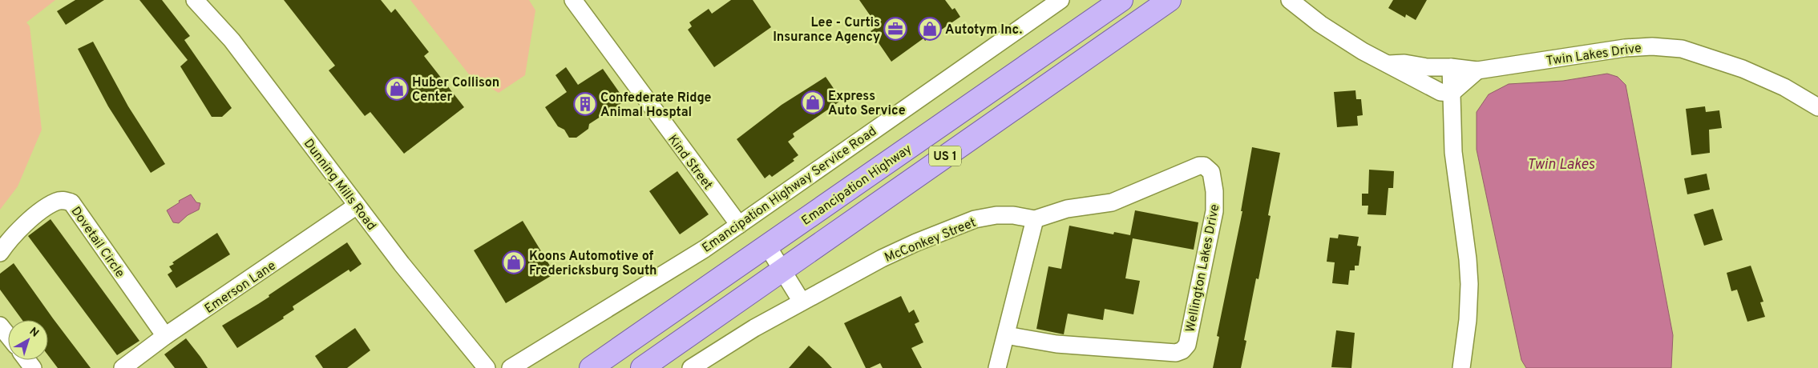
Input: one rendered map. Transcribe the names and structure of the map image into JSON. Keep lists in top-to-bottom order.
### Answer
{
  "streets": {
    "main road": ["US 1", "Emancipation Highway"],
    "street": [
      "Twin Lakes Drive",
      "Kind Street",
      "Dunning Mills Road",
      "Emancipation Highway Service Road",
      "McConkey Street",
      "Dovetail Circle",
      "Wellington Lakes Drive",
      "Emerson Lane"
    ]
  },
  "crossings": [
    ["Kind Street", "Emancipation Highway Service Road"],
    ["Dunning Mills Road", "Emerson Lane"],
    ["McConkey Street", "Wellington Lakes Drive"],
    ["Dovetail Circle", "Emerson Lane"]
  ],
  "water": ["Twin Lakes"],
  "places": {
    "office": ["Lee - Curtis Insurance Agency"],
    "shop": [
      "Autotym Inc.",
      "Huber Collison Center",
      "Express Auto Service",
      "Koons Automotive of Fredericksburg South"
    ],
    "building": ["Confederate Ridge Animal Hosptal"]
  },
  "north": "top right"
}
